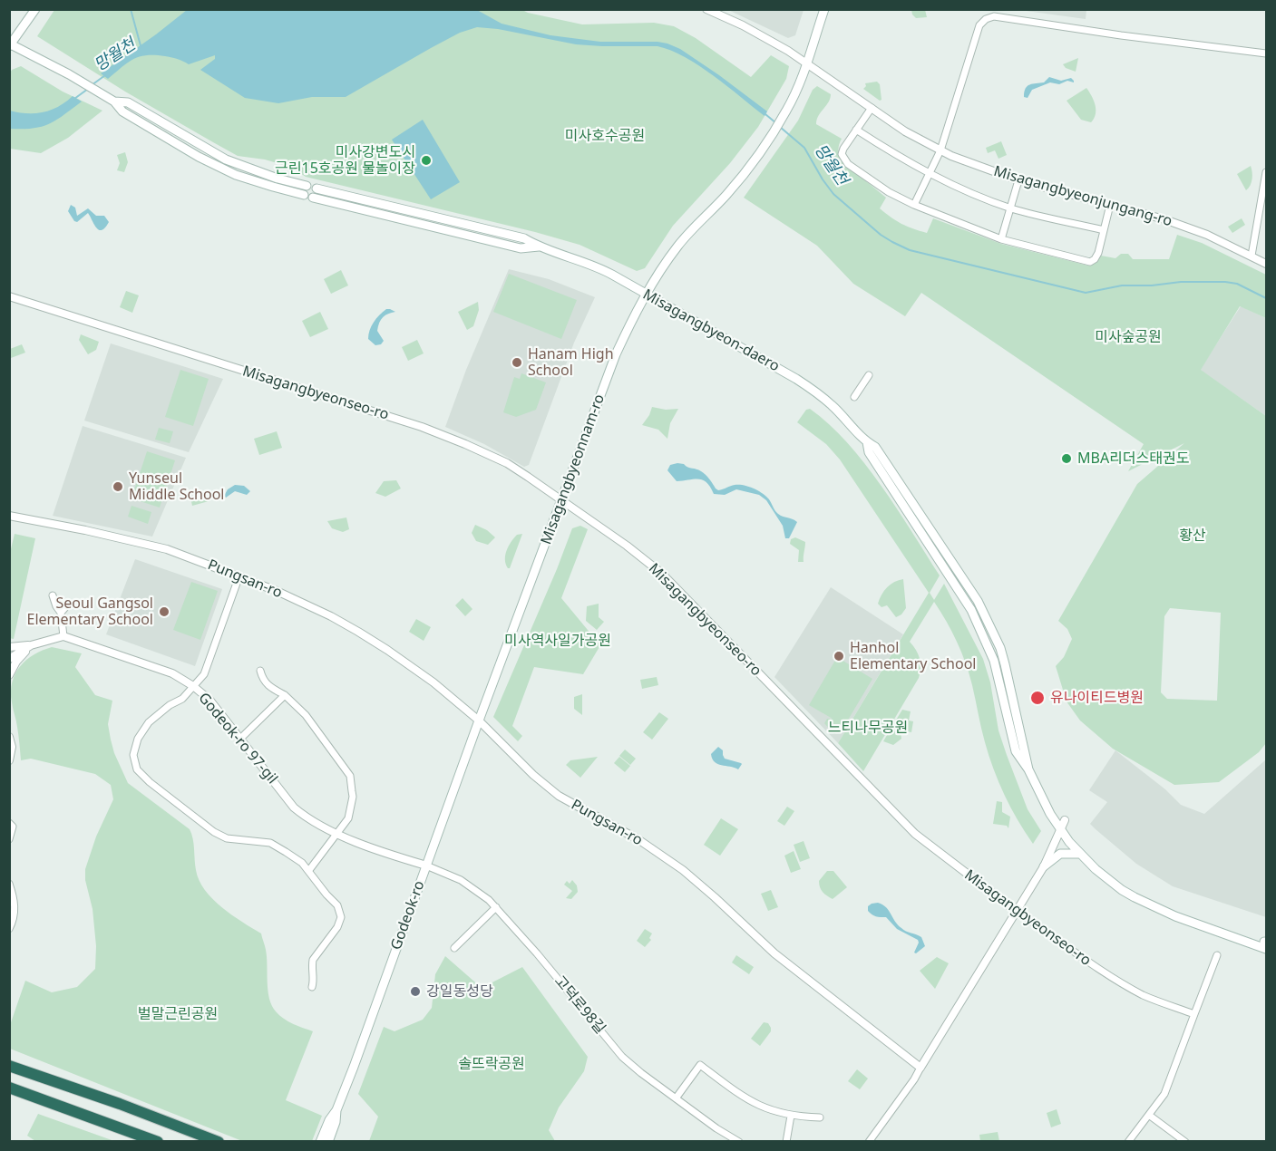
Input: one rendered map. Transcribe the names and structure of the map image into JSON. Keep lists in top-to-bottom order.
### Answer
{
  "streets": {
    "main road": ["Misagangbyeon-daero", "Misagangbyeonnam-ro", "Godeok-ro"],
    "street": [
      "Misagangbyeonjungang-ro",
      "Misagangbyeonseo-ro",
      "Pungsan-ro",
      "Godeok-ro 97-gil",
      "고덕로98길"
    ]
  },
  "crossings": [
    ["Misagangbyeonjungang-ro", "Misagangbyeonnam-ro"],
    ["Misagangbyeon-daero", "Misagangbyeonnam-ro"],
    ["Misagangbyeonseo-ro", "Misagangbyeonnam-ro"],
    ["Misagangbyeonnam-ro", "Pungsan-ro"],
    ["Misagangbyeonnam-ro", "Godeok-ro"],
    ["Pungsan-ro", "Godeok-ro"],
    ["Godeok-ro 97-gil", "Godeok-ro"],
    ["Godeok-ro 97-gil", "고덕로98길"],
    ["Godeok-ro", "고덕로98길"]
  ],
  "water": ["망월천"],
  "parks": [
    "미사호수공원",
    "미사숲공원",
    "황산",
    "미사역사일가공원",
    "느티나무공원",
    "벌말근린공원",
    "솔뜨락공원"
  ],
  "places": [
    "미사강변도시 근린15호공원 물놀이장",
    "Hanam High School",
    "MBA리더스태권도",
    "Yunseul Middle School",
    "Seoul Gangsol Elementary School",
    "Hanhol Elementary School",
    "유나이티드병원",
    "강일동성당"
  ]
}
